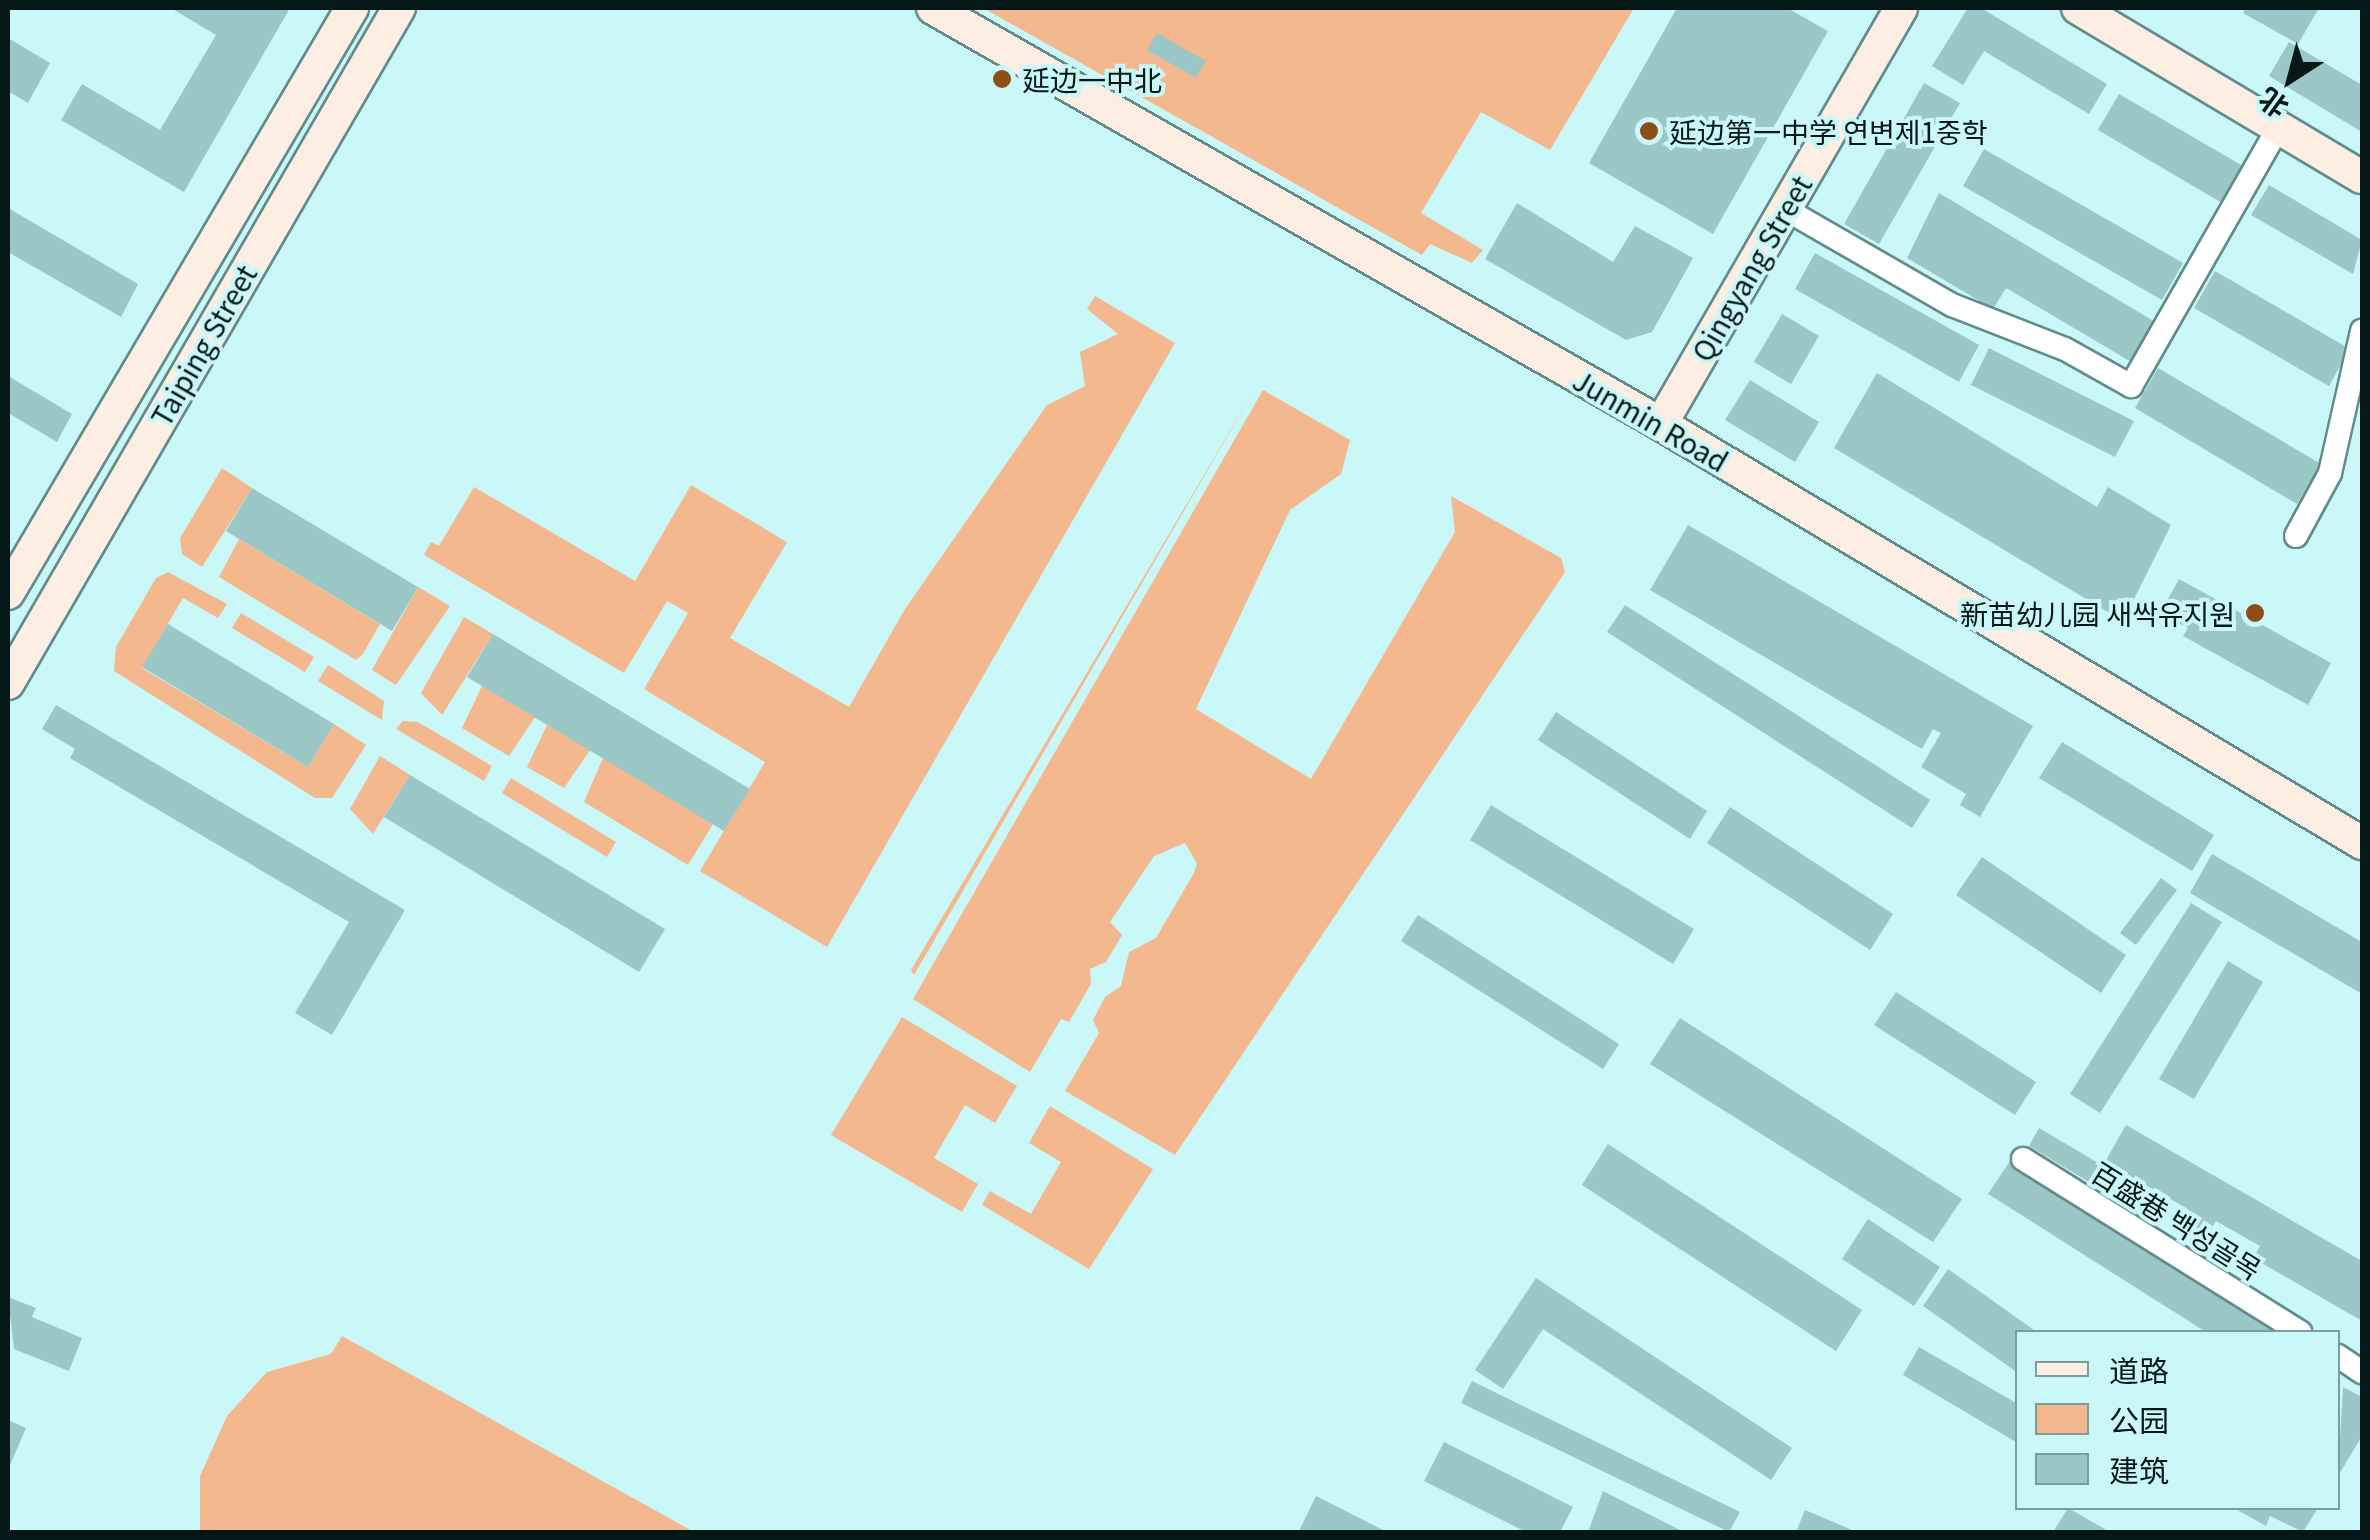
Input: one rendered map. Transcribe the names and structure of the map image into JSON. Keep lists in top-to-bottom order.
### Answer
{
  "streets": {
    "street": [
      "Qingyang Street",
      "Taiping Street",
      "Junmin Road",
      "百盛巷 백성골목"
    ]
  },
  "crossings": [
    ["Qingyang Street", "Junmin Road"]
  ],
  "places": ["延边一中北", "延边第一中学 연변제1중학", "新苗幼儿园 새싹유지원"],
  "legend": ["道路", "公园", "建筑"],
  "north": "bottom left"
}
